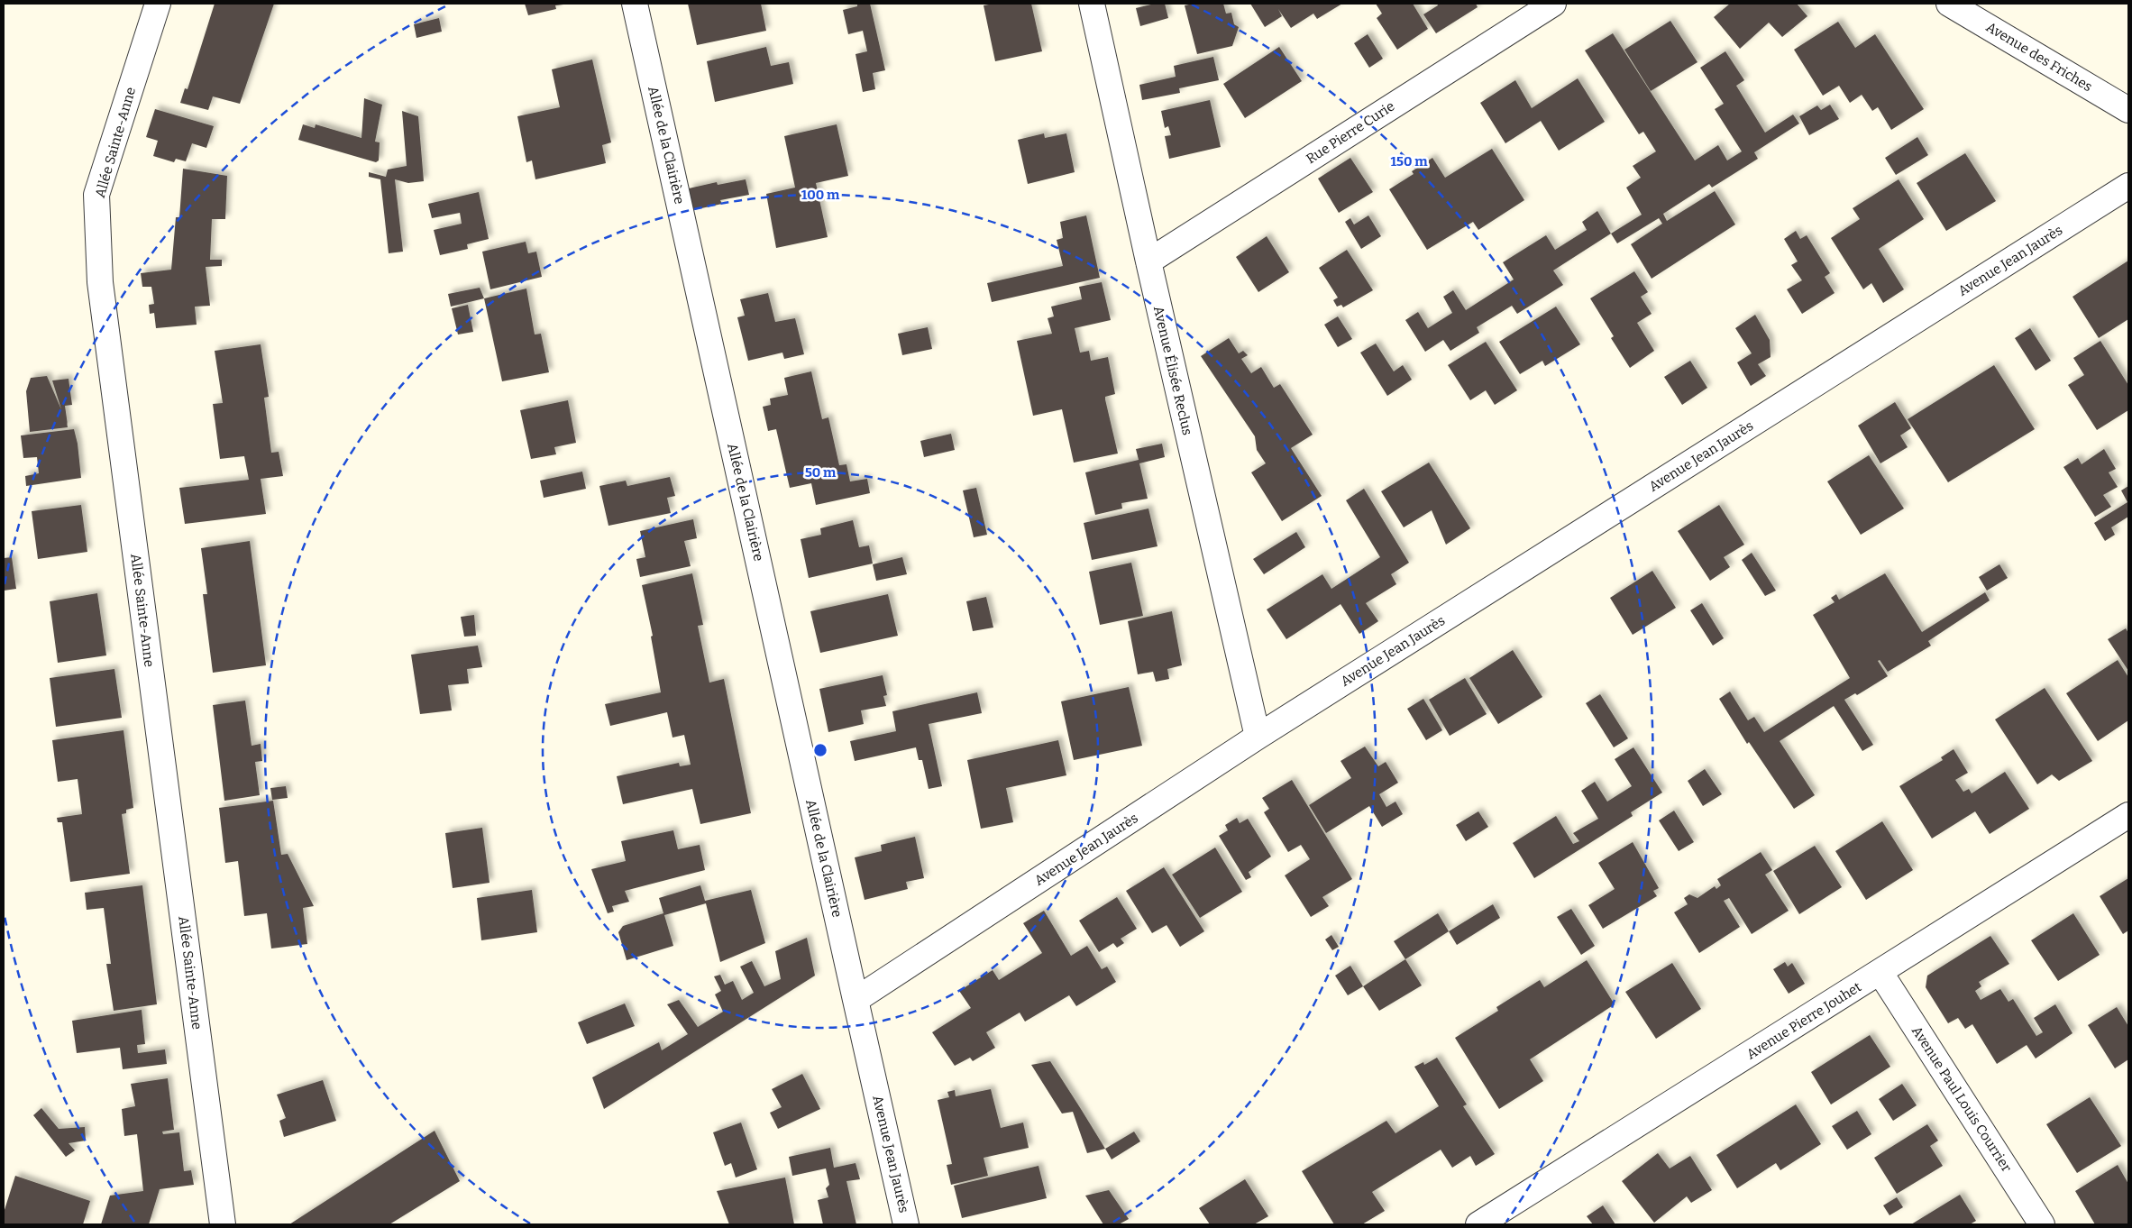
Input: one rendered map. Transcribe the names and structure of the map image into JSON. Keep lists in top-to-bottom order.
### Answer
{
  "streets": {
    "street": [
      "Avenue des Friches",
      "Rue Pierre Curie",
      "Allée Sainte-Anne",
      "Allée de la Clairière",
      "Avenue Jean Jaurès",
      "Avenue Élisée Reclus",
      "Avenue Pierre Jouhet",
      "Avenue Paul Louis Courrier"
    ]
  },
  "crossings": [
    ["Rue Pierre Curie", "Avenue Élisée Reclus"],
    ["Allée de la Clairière", "Avenue Jean Jaurès"],
    ["Avenue Jean Jaurès", "Avenue Élisée Reclus"],
    ["Avenue Pierre Jouhet", "Avenue Paul Louis Courrier"]
  ],
  "rings": ["150 m", "100 m", "50 m"]
}
